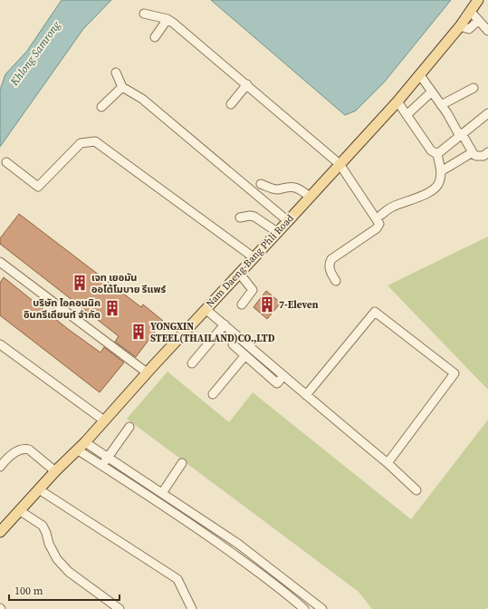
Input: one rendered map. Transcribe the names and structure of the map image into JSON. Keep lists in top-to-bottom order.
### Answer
{
  "streets": {
    "main road": ["Nam Daeng-Bang Phli Road"]
  },
  "water": ["Khlong Samrong"],
  "places": {
    "building": [
      "เจท เยอมัน ออโต้โมบาย รีแพร์",
      "7-Eleven",
      "บริษัท ไอคอนนิค อินกรีเดียนท์ จำกัด",
      "YONGXIN STEEL(THAILAND)CO.,LTD"
    ]
  },
  "scale_bar": "100 m"
}
